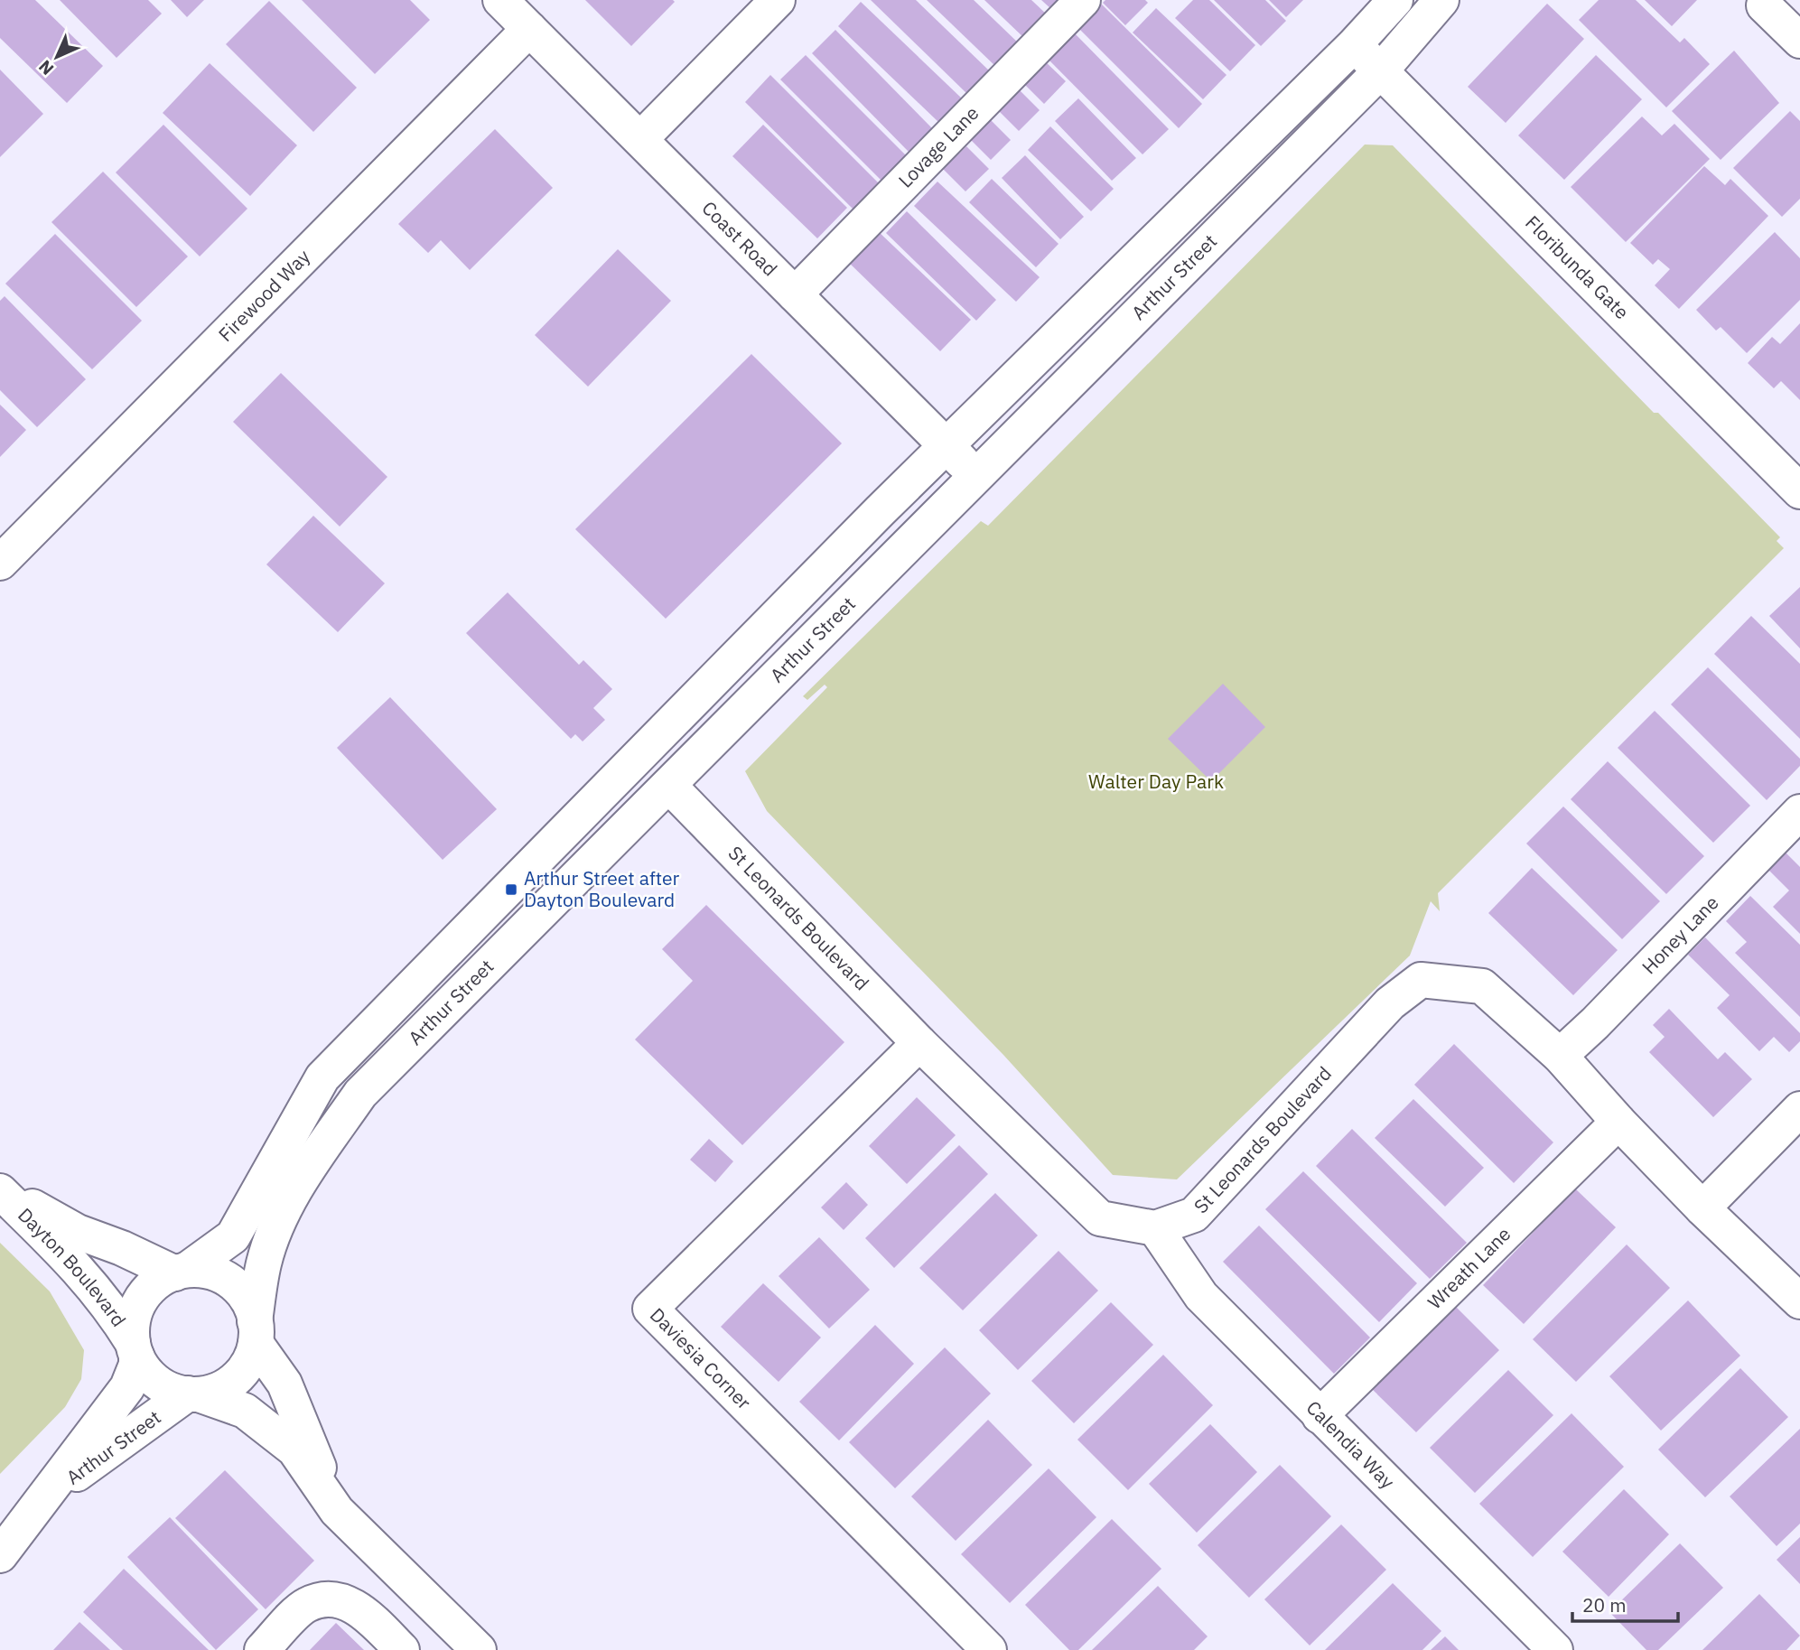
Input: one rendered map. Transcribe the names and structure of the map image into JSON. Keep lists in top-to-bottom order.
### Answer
{
  "streets": {
    "street": [
      "Lovage Lane",
      "Coast Road",
      "Floribunda Gate",
      "Arthur Street",
      "Firewood Way",
      "St Leonards Boulevard",
      "Honey Lane",
      "Dayton Boulevard",
      "Wreath Lane",
      "Daviesia Corner",
      "Calendia Way"
    ]
  },
  "crossings": [
    ["Lovage Lane", "Coast Road"],
    ["Coast Road", "Arthur Street"],
    ["Coast Road", "Firewood Way"],
    ["Floribunda Gate", "Arthur Street"],
    ["Arthur Street", "St Leonards Boulevard"],
    ["Arthur Street", "Dayton Boulevard"],
    ["St Leonards Boulevard", "Honey Lane"],
    ["St Leonards Boulevard", "Wreath Lane"],
    ["St Leonards Boulevard", "Daviesia Corner"],
    ["St Leonards Boulevard", "Calendia Way"],
    ["Wreath Lane", "Calendia Way"]
  ],
  "parks": ["Walter Day Park"],
  "places": {
    "transit": ["Arthur Street after Dayton Boulevard"]
  },
  "scale_bar": "20 m",
  "north": "bottom left"
}
